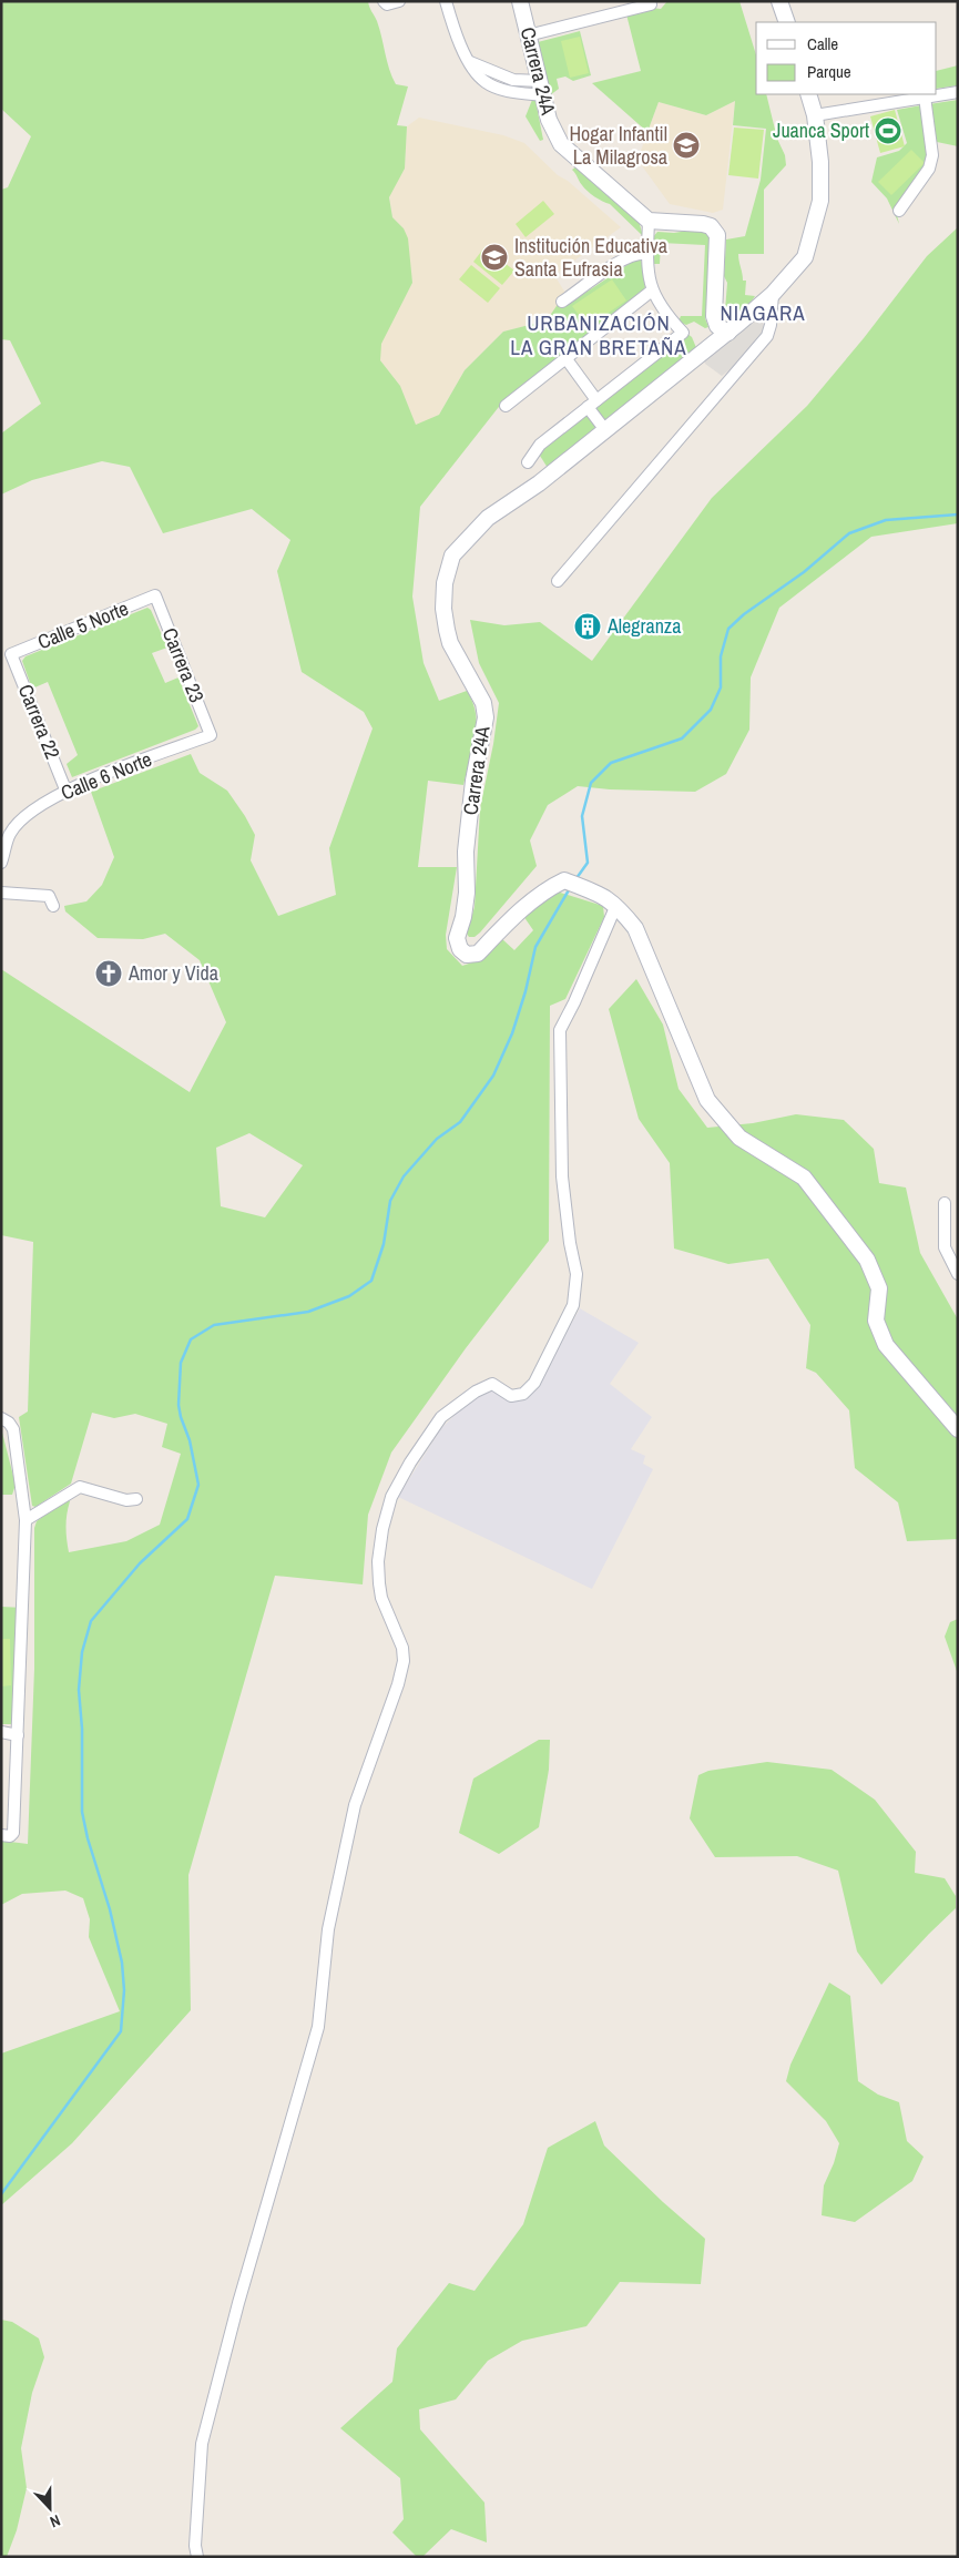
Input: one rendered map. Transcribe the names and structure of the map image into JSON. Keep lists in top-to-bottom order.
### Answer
{
  "streets": {
    "street": [
      "Carrera 24A",
      "Calle 5 Norte",
      "Carrera 23",
      "Carrera 22",
      "Calle 6 Norte"
    ]
  },
  "crossings": [
    ["Calle 5 Norte", "Carrera 23"],
    ["Calle 5 Norte", "Carrera 22"],
    ["Carrera 23", "Calle 6 Norte"],
    ["Carrera 22", "Calle 6 Norte"]
  ],
  "districts": ["NIAGARA", "URBANIZACIÓN LA GRAN BRETAÑA"],
  "places": {
    "sports": ["Juanca Sport"],
    "school or university": ["Hogar Infantil La Milagrosa", "Institución Educativa Santa Eufrasia"],
    "building": ["Alegranza"],
    "church": ["Amor y Vida"]
  },
  "legend": ["Calle", "Parque"],
  "north": "bottom"
}
